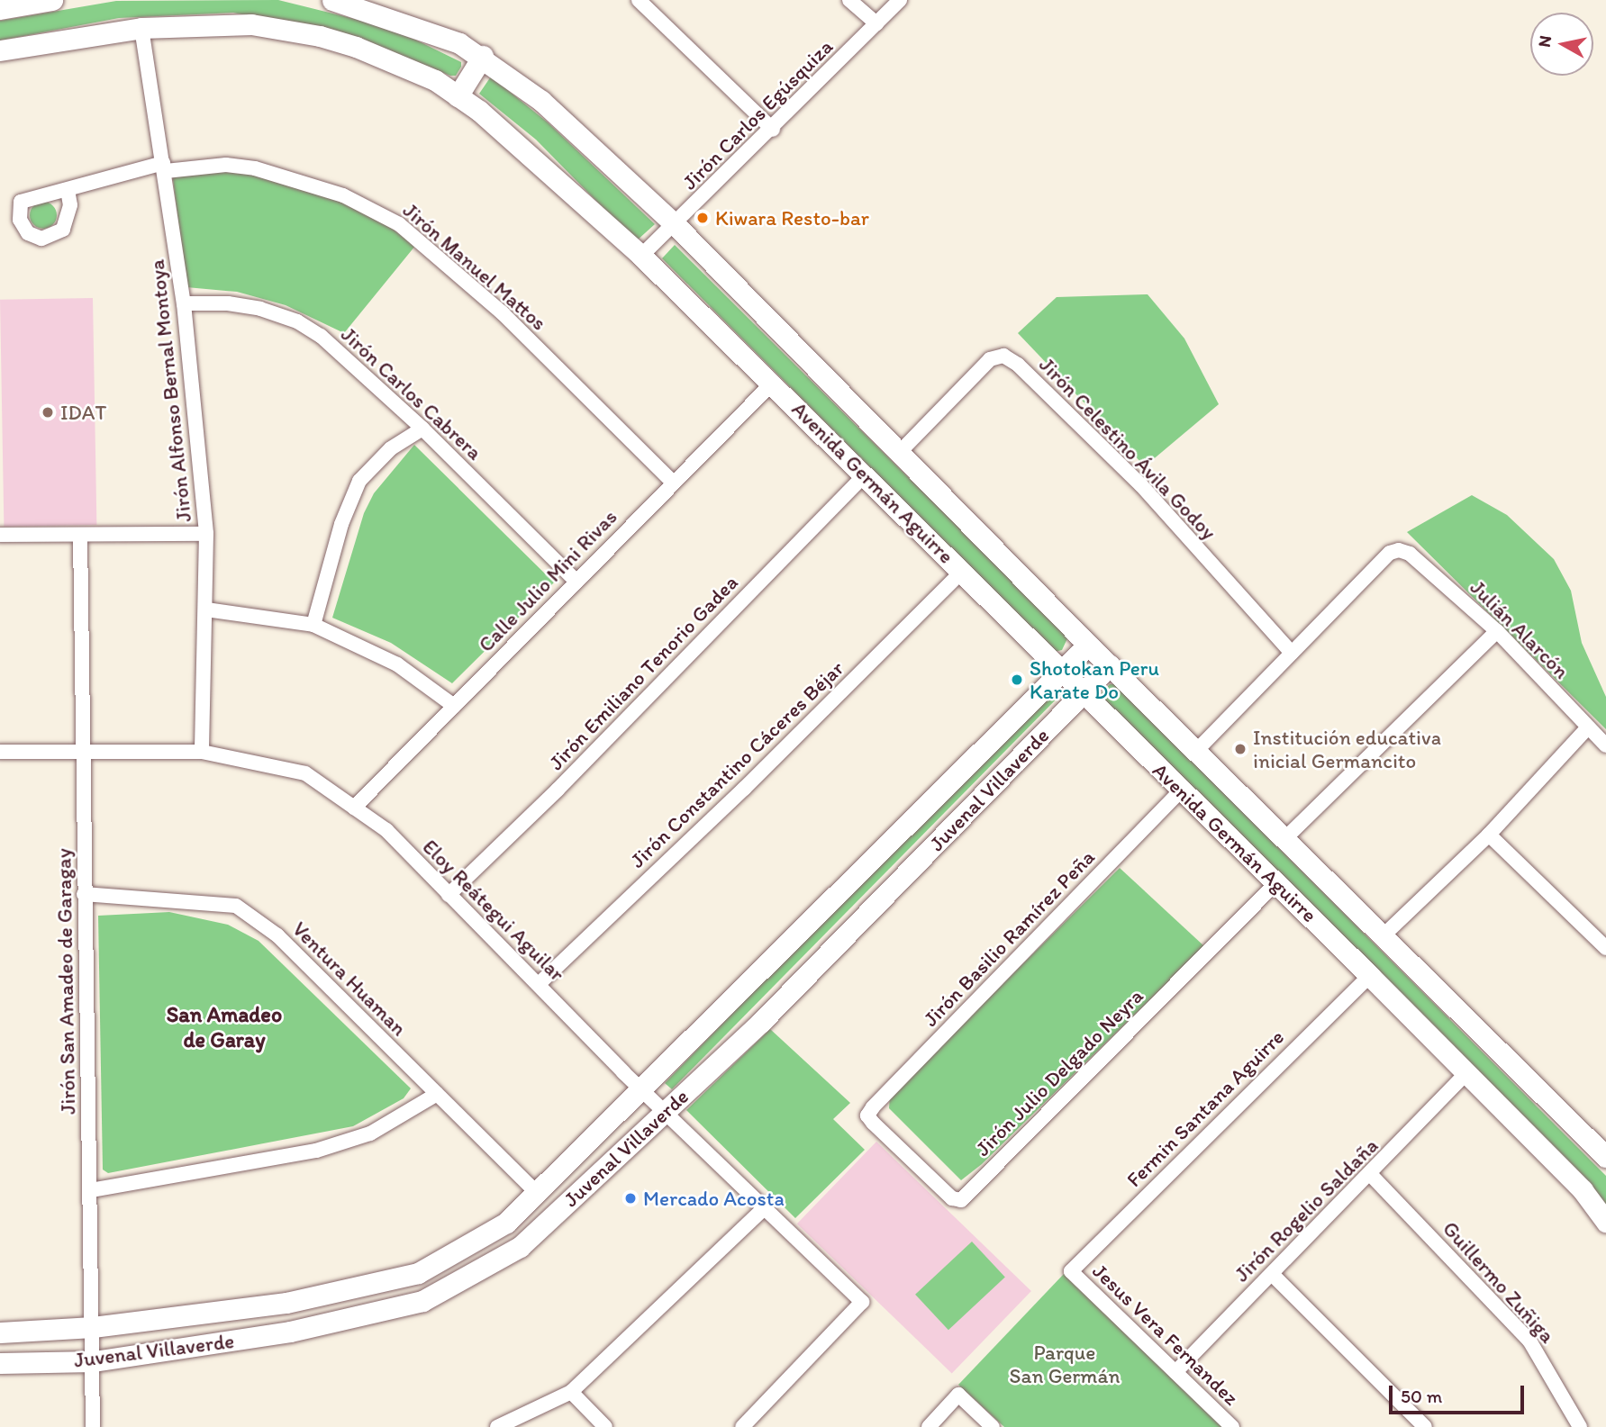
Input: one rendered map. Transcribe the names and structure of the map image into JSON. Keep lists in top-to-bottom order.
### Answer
{
  "streets": {
    "main road": ["Avenida Germán Aguirre", "Juvenal Villaverde"],
    "street": [
      "Jirón Carlos Egúsquiza",
      "Jirón Manuel Mattos",
      "Jirón Alfonso Bernal Montoya",
      "Jirón Carlos Cabrera",
      "Jirón Celestino Ávila Godoy",
      "Calle Julio Mini Rivas",
      "Julián Alarcón",
      "Jirón Emiliano Tenorio Gadea",
      "Jirón Constantino Cáceres Béjar",
      "Eloy Reátegui Aguilar",
      "Jirón Basilio Ramírez Peña",
      "Ventura Huaman",
      "Jirón San Amadeo de Garagay",
      "Jirón Julio Delgado Neyra",
      "Fermin Santana Aguirre",
      "Jirón Rogelio Saldaña",
      "Guillermo Zuñiga",
      "Jesus Vera Fernandez"
    ]
  },
  "crossings": [
    ["Jirón Carlos Egúsquiza", "Avenida Germán Aguirre"],
    ["Jirón Manuel Mattos", "Jirón Alfonso Bernal Montoya"],
    ["Jirón Manuel Mattos", "Calle Julio Mini Rivas"],
    ["Jirón Alfonso Bernal Montoya", "Jirón Carlos Cabrera"],
    ["Jirón Alfonso Bernal Montoya", "Avenida Germán Aguirre"],
    ["Jirón Alfonso Bernal Montoya", "Eloy Reátegui Aguilar"],
    ["Jirón Carlos Cabrera", "Calle Julio Mini Rivas"],
    ["Jirón Celestino Ávila Godoy", "Avenida Germán Aguirre"],
    ["Jirón Celestino Ávila Godoy", "Julián Alarcón"],
    ["Avenida Germán Aguirre", "Calle Julio Mini Rivas"],
    ["Avenida Germán Aguirre", "Jirón Emiliano Tenorio Gadea"],
    ["Avenida Germán Aguirre", "Jirón Constantino Cáceres Béjar"],
    ["Avenida Germán Aguirre", "Juvenal Villaverde"],
    ["Avenida Germán Aguirre", "Jirón Basilio Ramírez Peña"],
    ["Avenida Germán Aguirre", "Jirón Julio Delgado Neyra"],
    ["Avenida Germán Aguirre", "Fermin Santana Aguirre"],
    ["Avenida Germán Aguirre", "Jirón Rogelio Saldaña"],
    ["Calle Julio Mini Rivas", "Eloy Reátegui Aguilar"],
    ["Jirón Emiliano Tenorio Gadea", "Eloy Reátegui Aguilar"],
    ["Jirón Constantino Cáceres Béjar", "Eloy Reátegui Aguilar"],
    ["Juvenal Villaverde", "Eloy Reátegui Aguilar"],
    ["Juvenal Villaverde", "Ventura Huaman"],
    ["Juvenal Villaverde", "Jirón San Amadeo de Garagay"],
    ["Eloy Reátegui Aguilar", "Jirón San Amadeo de Garagay"],
    ["Jirón Basilio Ramírez Peña", "Jirón Julio Delgado Neyra"],
    ["Ventura Huaman", "Jirón San Amadeo de Garagay"],
    ["Fermin Santana Aguirre", "Jesus Vera Fernandez"],
    ["Jirón Rogelio Saldaña", "Guillermo Zuñiga"],
    ["Jirón Rogelio Saldaña", "Jesus Vera Fernandez"]
  ],
  "districts": ["San Amadeo de Garay"],
  "parks": ["Parque San Germán"],
  "places": [
    "Kiwara Resto-bar",
    "IDAT",
    "Shotokan Peru Karate Do",
    "Institución educativa inicial Germancito",
    "Mercado Acosta"
  ],
  "scale_bar": "50 m",
  "north": "left"
}
